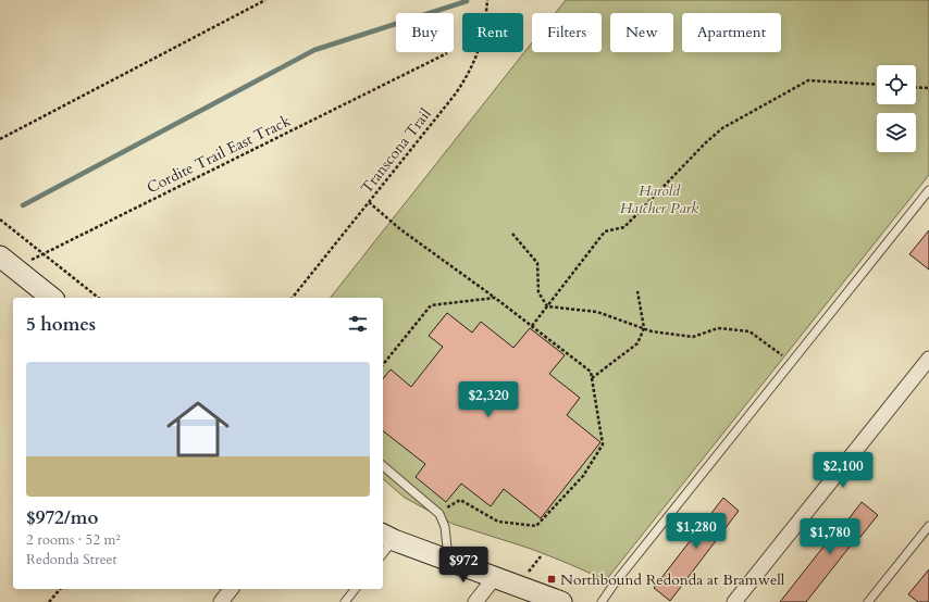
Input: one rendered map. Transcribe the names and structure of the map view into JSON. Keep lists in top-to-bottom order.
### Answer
{
  "streets": {
    "path": ["Transcona Trail", "Cordite Trail East Track"]
  },
  "parks": ["Harold Hatcher Park"],
  "places": {
    "transit": ["Northbound Redonda at Bramwell"]
  },
  "page": {
    "chip": [
      "Buy",
      "Rent",
      "Filters",
      "New",
      "Apartment"
    ],
    "heading": "5 homes",
    "list": [
      {
        "name": "$972/mo",
        "note": "2 rooms · 52 m² · Redonda Street"
      }
    ],
    "price": [
      "$2,320",
      "$2,100",
      "$1,280",
      "$1,780",
      "$972"
    ]
  }
}
